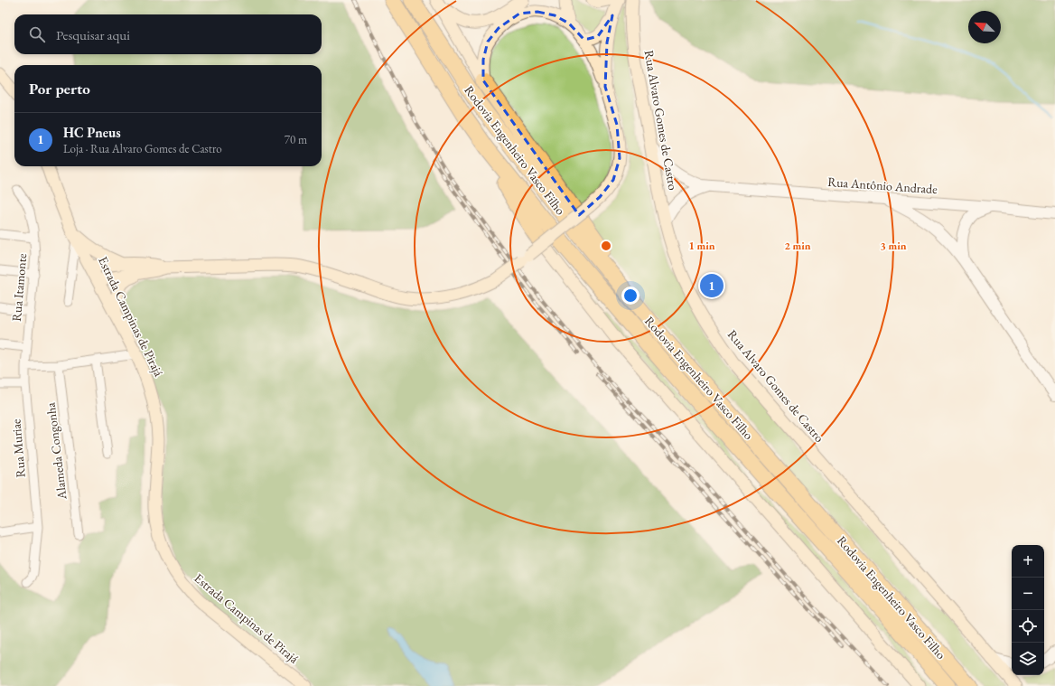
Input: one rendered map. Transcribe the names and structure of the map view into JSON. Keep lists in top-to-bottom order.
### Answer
{
  "streets": {
    "highway": ["Rodovia Engenheiro Vasco Filho"],
    "main road": ["Rua Alvaro Gomes de Castro", "Estrada Campinas de Pirajá"],
    "street": [
      "Rua Antônio Andrade",
      "Rua Itamonte",
      "Rua Muriae",
      "Alameda Congonha"
    ]
  },
  "crossings": [
    ["Rua Alvaro Gomes de Castro", "Rua Antônio Andrade"],
    ["Rua Itamonte", "Rua Muriae"]
  ],
  "north": "top left",
  "page": {
    "search": "Pesquisar aqui",
    "heading": "Por perto",
    "list": [
      {
        "mark": "1",
        "name": "HC Pneus",
        "note": "Loja · Rua Alvaro Gomes de Castro",
        "value": "70 m"
      }
    ],
    "pins": "1",
    "map_buttons": ["+", "−"]
  },
  "rings": ["1 min", "2 min", "3 min"]
}
